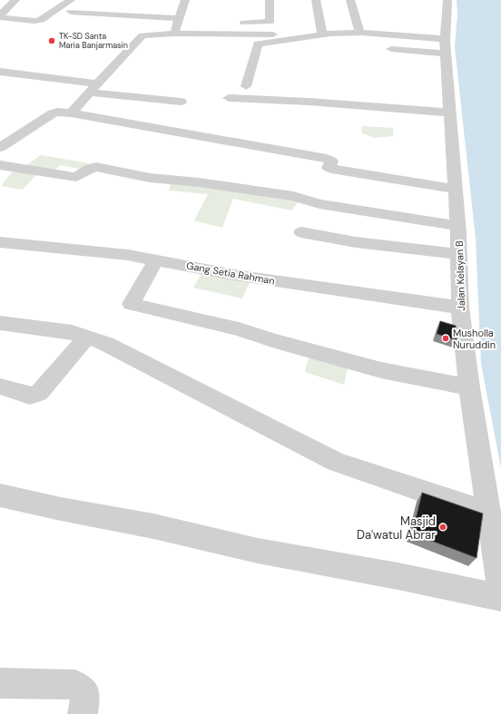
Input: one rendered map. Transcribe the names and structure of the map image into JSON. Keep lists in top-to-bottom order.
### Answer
{
  "streets": {
    "street": ["Gang Setia Rahman", "Jalan Kelayan B"]
  },
  "crossings": [
    ["Gang Setia Rahman", "Jalan Kelayan B"]
  ],
  "places": ["TK-SD Santa Maria Banjarmasin", "Musholla Nuruddin", "Masjid Da'watul Abrar"]
}
